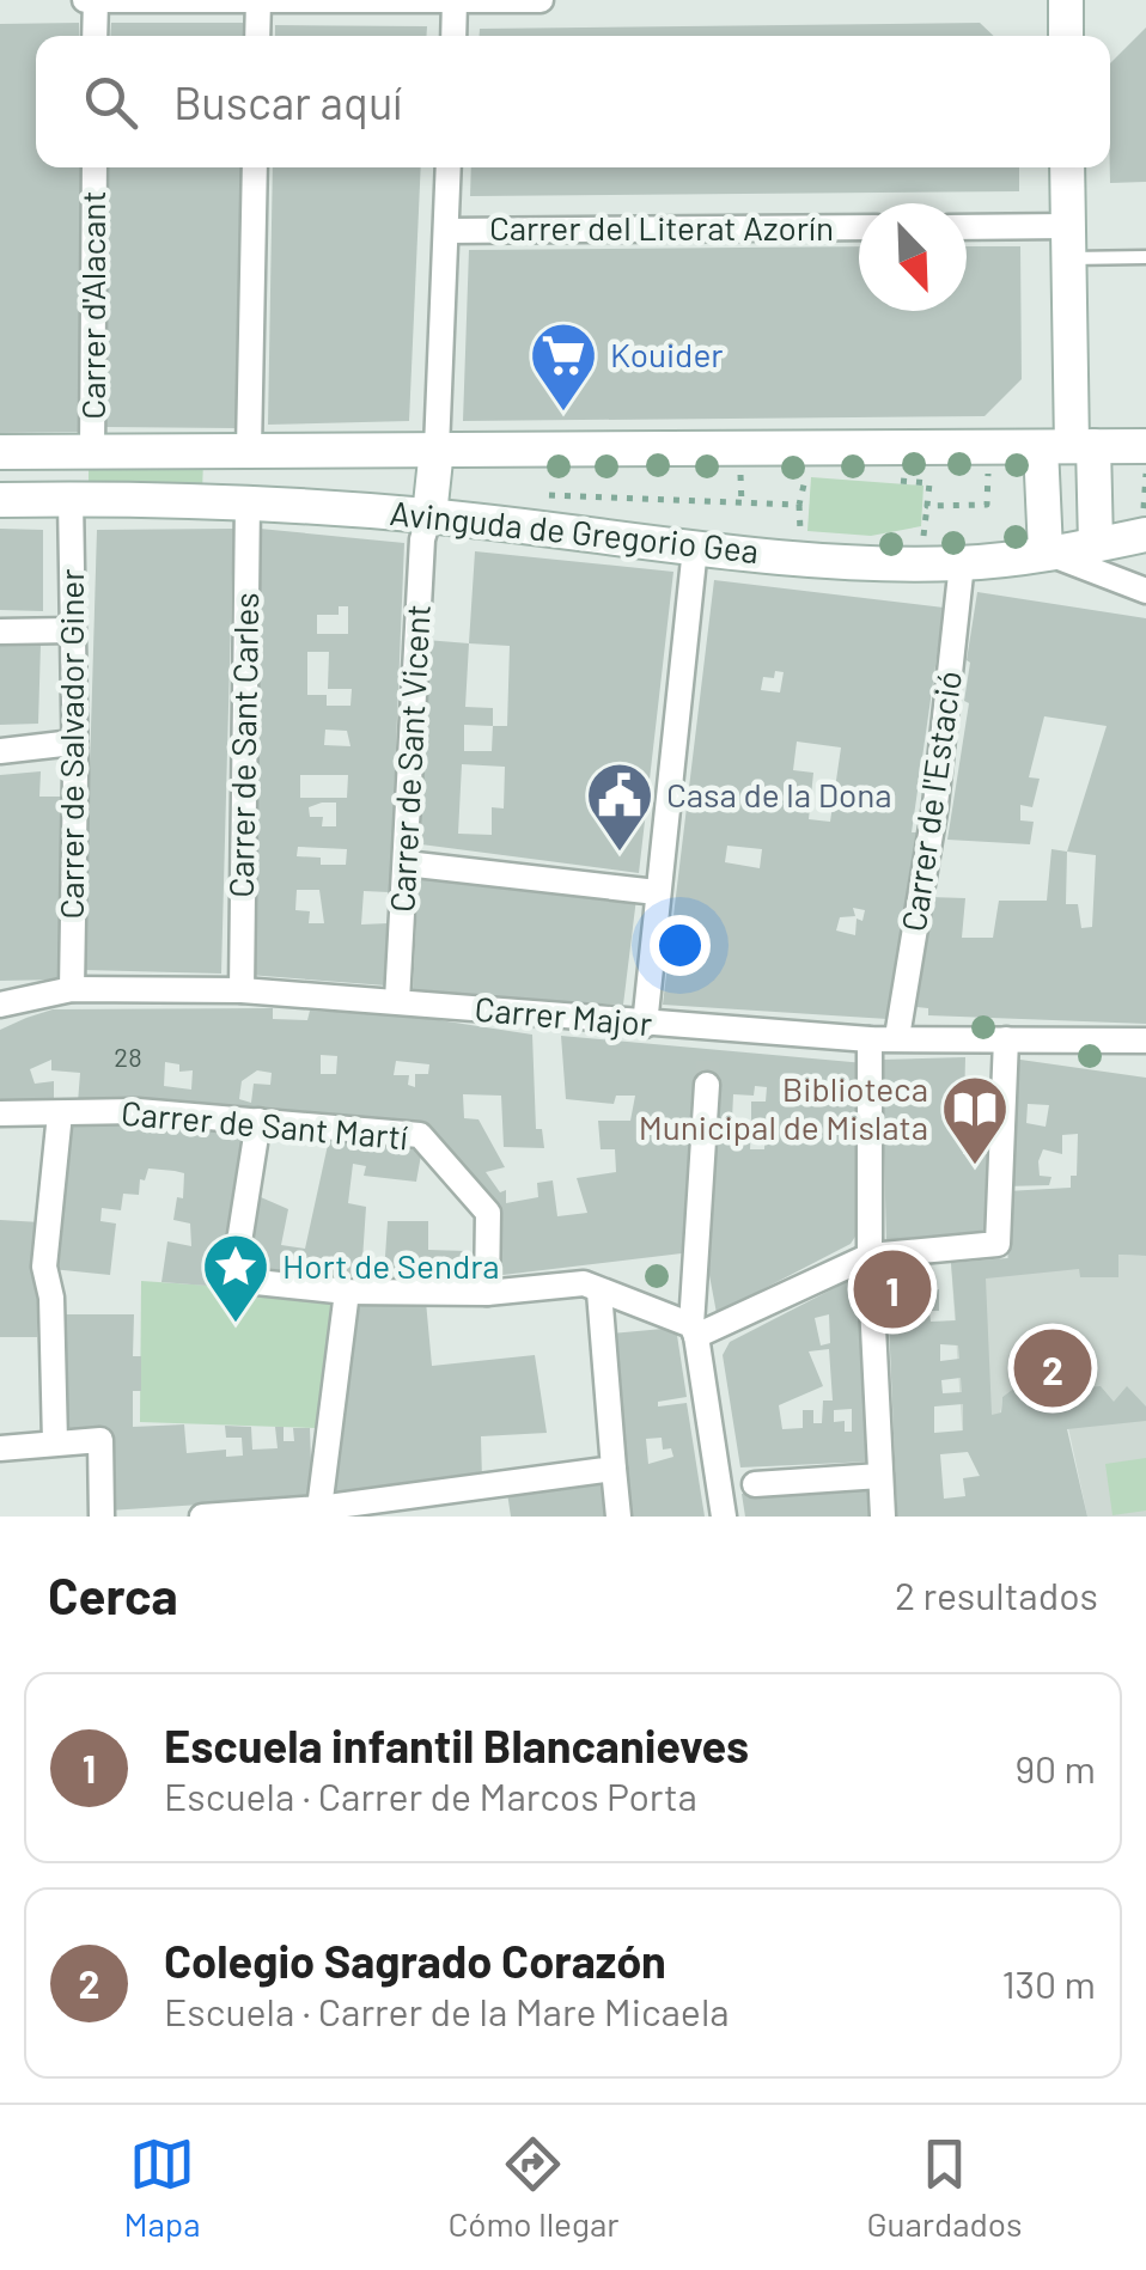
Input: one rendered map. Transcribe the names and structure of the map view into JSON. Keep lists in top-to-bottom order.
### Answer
{
  "streets": {
    "street": [
      "Carrer del Literat Azorín",
      "Carrer d'Alacant",
      "Avinguda de Gregorio Gea",
      "Carrer de Salvador Giner",
      "Carrer de Sant Carles",
      "Carrer de Sant Vicent",
      "Carrer de l'Estació",
      "Carrer Major",
      "Carrer de Sant Martí"
    ]
  },
  "crossings": [
    ["Carrer d'Alacant", "Avinguda de Gregorio Gea"],
    ["Avinguda de Gregorio Gea", "Carrer de Salvador Giner"],
    ["Avinguda de Gregorio Gea", "Carrer de Sant Carles"],
    ["Avinguda de Gregorio Gea", "Carrer de Sant Vicent"],
    ["Avinguda de Gregorio Gea", "Carrer de l'Estació"],
    ["Carrer de Salvador Giner", "Carrer Major"],
    ["Carrer de Sant Carles", "Carrer Major"],
    ["Carrer de Sant Vicent", "Carrer Major"],
    ["Carrer de l'Estació", "Carrer Major"]
  ],
  "places": {
    "supermarket": ["Kouider"],
    "public building": ["Casa de la Dona"],
    "library": ["Biblioteca Municipal de Mislata"],
    "place": ["Hort de Sendra"]
  },
  "house_numbers": ["28"],
  "north": "bottom right",
  "page": {
    "search": "Buscar aquí",
    "pins": ["1", "2"],
    "heading": ["Cerca", "2 resultados"],
    "list": [
      {
        "mark": "1",
        "name": "Escuela infantil Blancanieves",
        "note": "Escuela · Carrer de Marcos Porta",
        "value": "90 m"
      },
      {
        "mark": "2",
        "name": "Colegio Sagrado Corazón",
        "note": "Escuela · Carrer de la Mare Micaela",
        "value": "130 m"
      }
    ],
    "nav": ["Mapa", "Cómo llegar", "Guardados"]
  }
}
